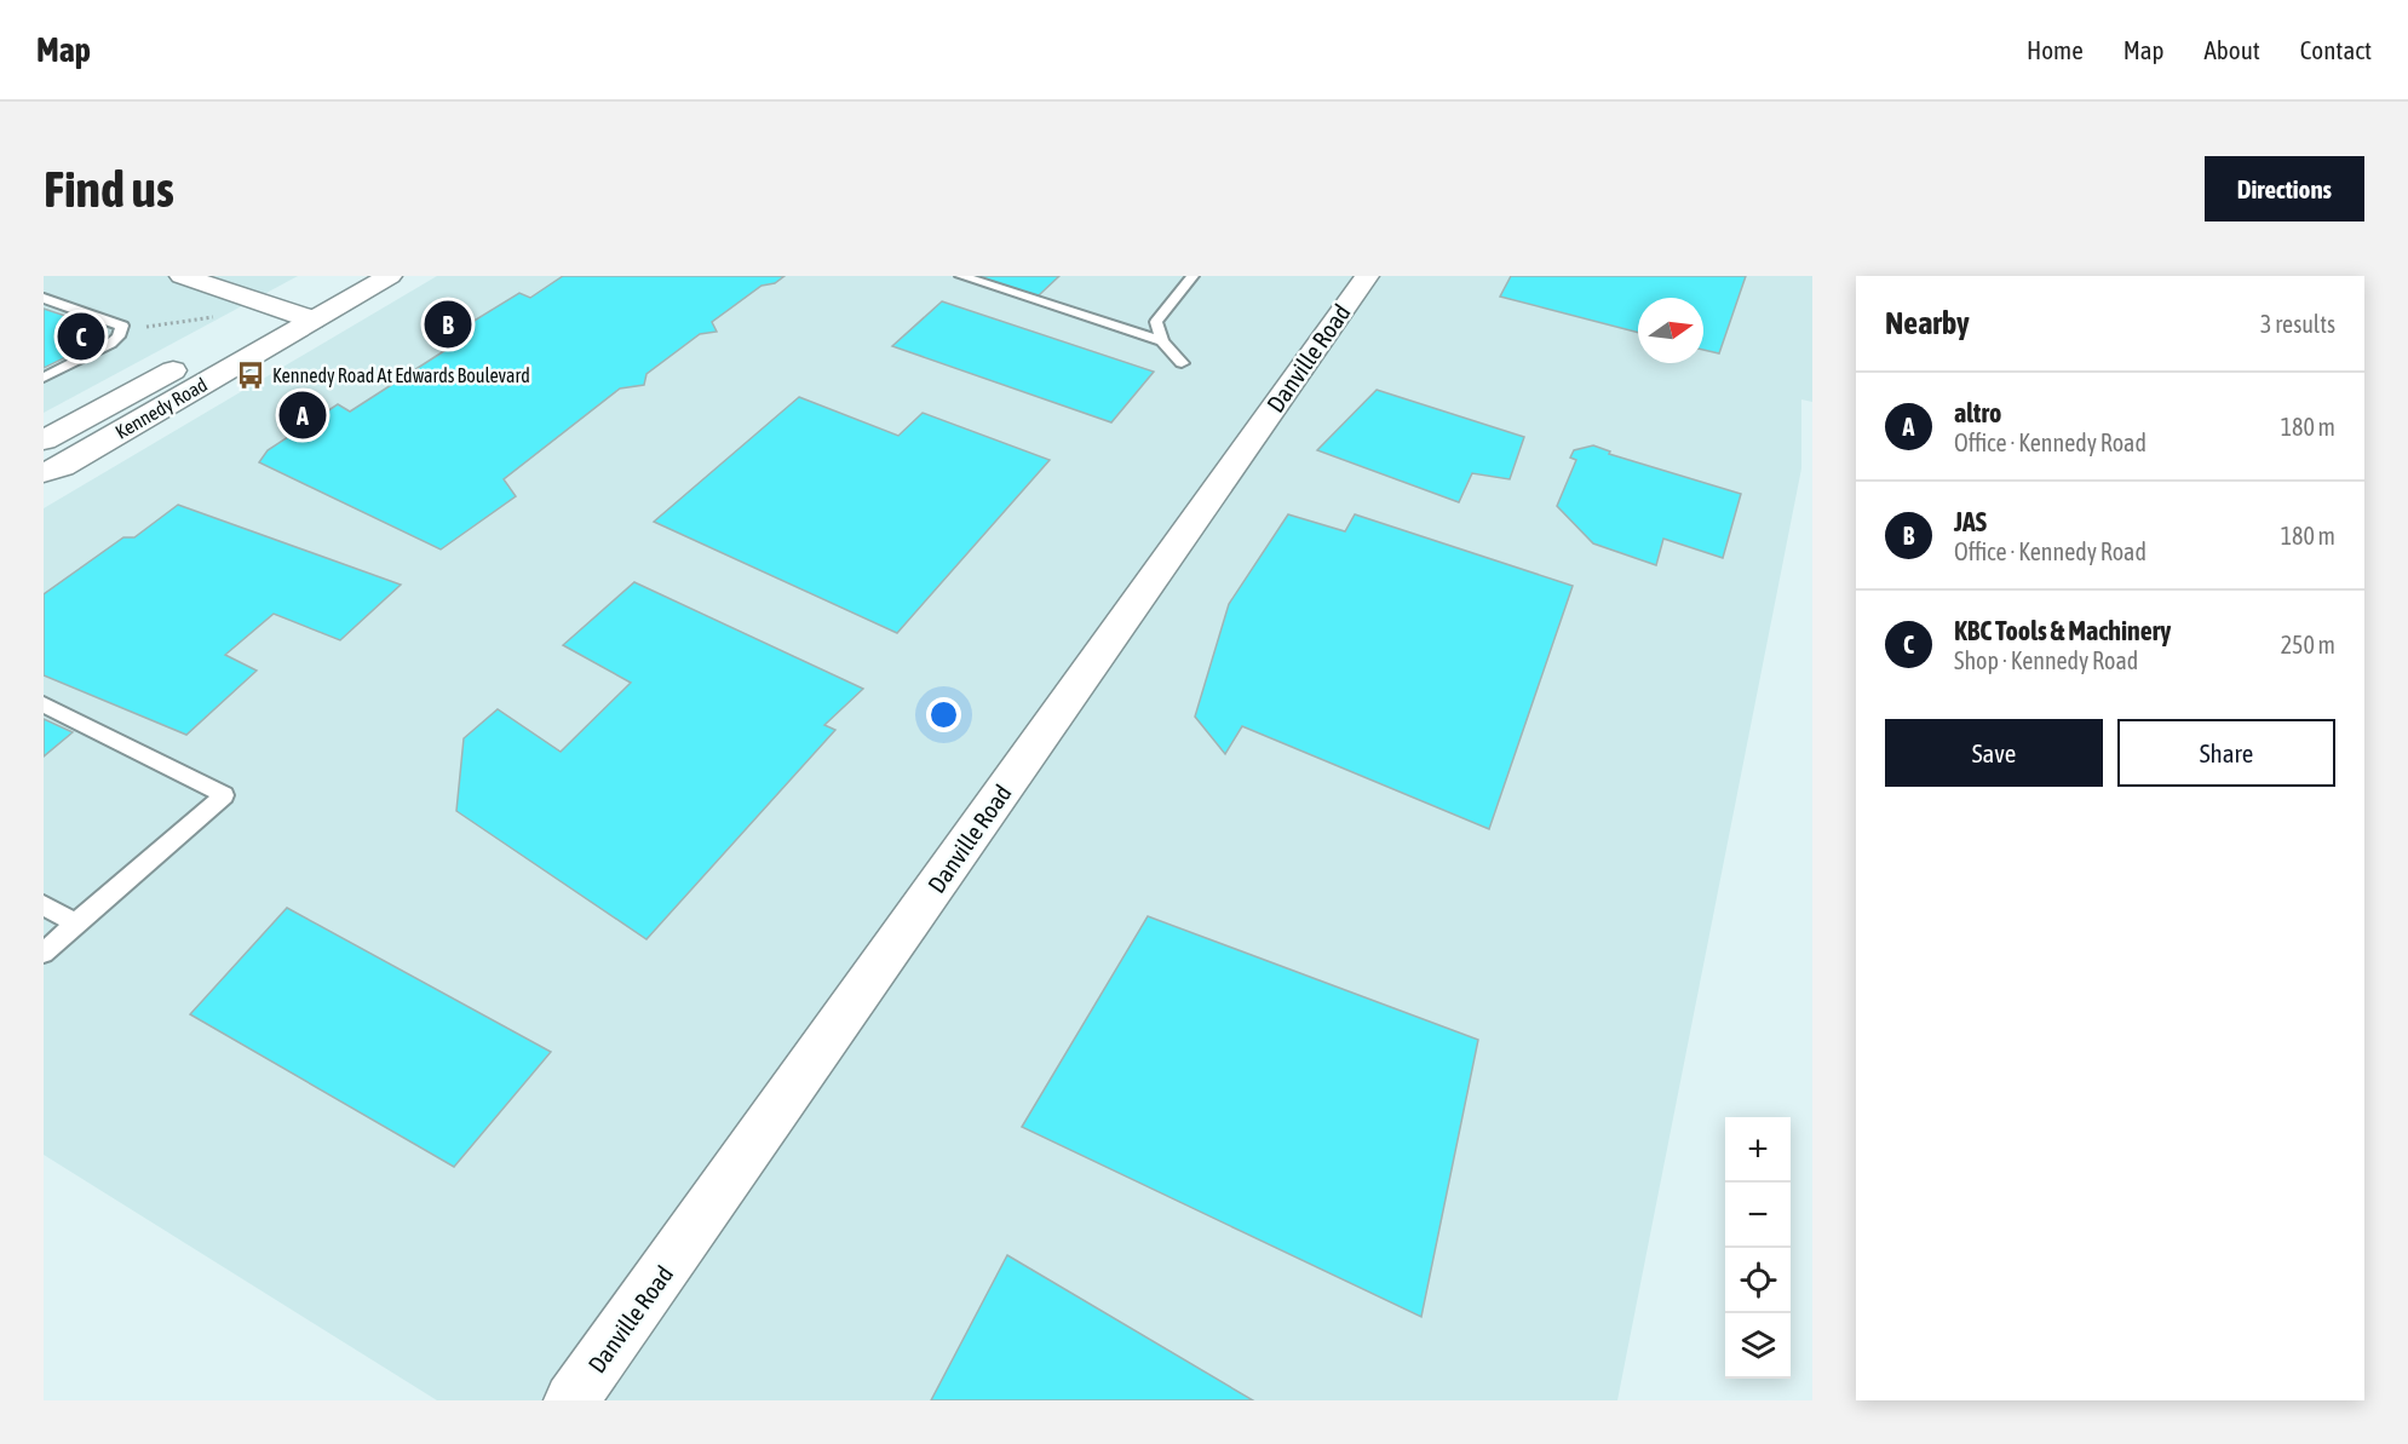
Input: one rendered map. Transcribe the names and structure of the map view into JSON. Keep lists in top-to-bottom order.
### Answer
{
  "streets": {
    "street": ["Danville Road", "Kennedy Road"]
  },
  "places": {
    "bus stop": ["Kennedy Road At Edwards Boulevard"]
  },
  "north": "right",
  "page": {
    "header": "Map",
    "nav": [
      "Home",
      "Map",
      "About",
      "Contact"
    ],
    "buttons": [
      "Directions",
      ["Save", "Share"]
    ],
    "title": "Find us",
    "heading": ["Nearby", "3 results"],
    "pins": ["B", "C", "A"],
    "list": [
      {
        "mark": "A",
        "name": "altro",
        "note": "Office · Kennedy Road",
        "value": "180 m"
      },
      {
        "mark": "B",
        "name": "JAS",
        "note": "Office · Kennedy Road",
        "value": "180 m"
      },
      {
        "mark": "C",
        "name": "KBC Tools & Machinery",
        "note": "Shop · Kennedy Road",
        "value": "250 m"
      }
    ],
    "map_buttons": ["+", "−"]
  }
}
